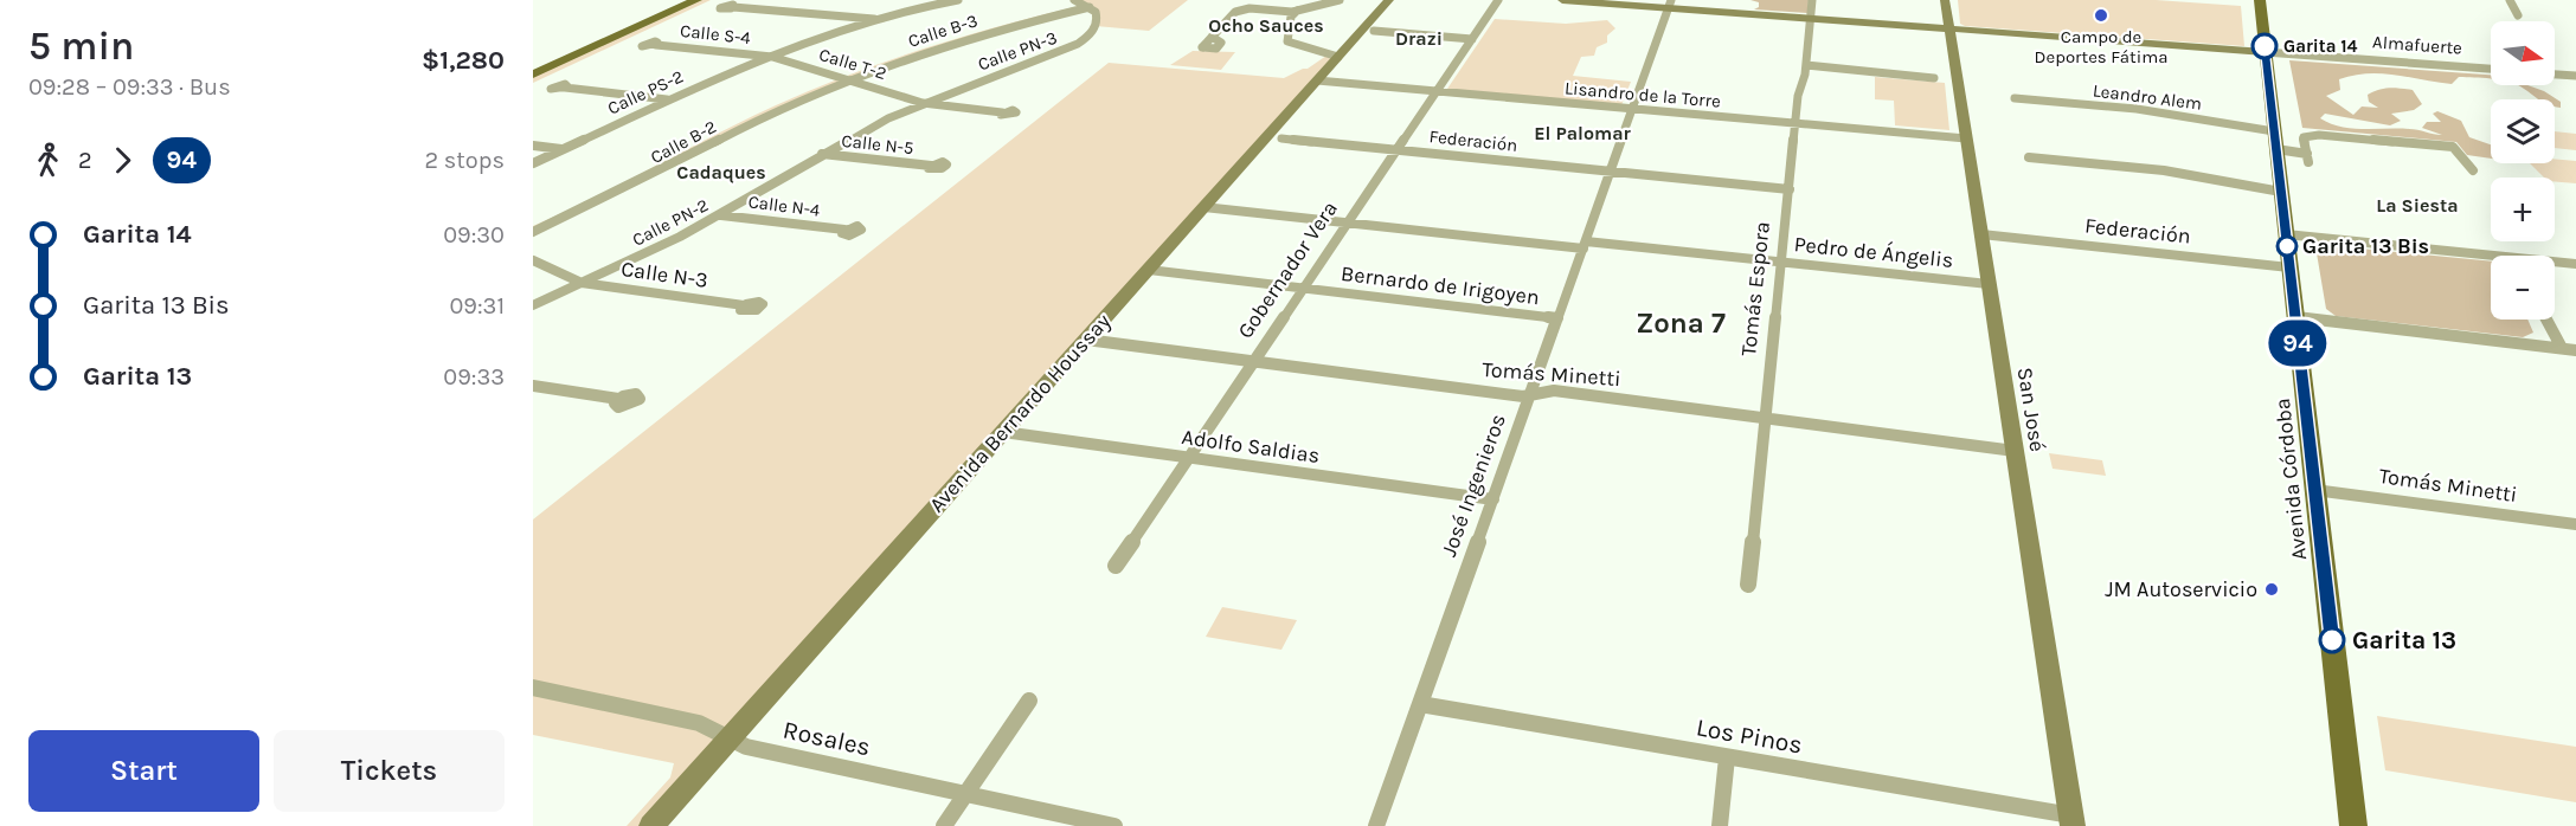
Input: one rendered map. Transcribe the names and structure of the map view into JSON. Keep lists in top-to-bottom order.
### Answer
{
  "streets": {
    "main road": ["Avenida Córdoba"],
    "street": [
      "Calle B-3",
      "Calle S-4",
      "Almafuerte",
      "Calle PN-3",
      "Calle T-2",
      "Calle PS-2",
      "Lisandro de la Torre",
      "Leandro Alem",
      "Federación",
      "Calle B-2",
      "Calle N-5",
      "Calle N-4",
      "Calle PN-2",
      "Pedro de Ángelis",
      "Gobernador Vera",
      "Calle N-3",
      "Bernardo de Irigoyen",
      "Tomás Espora",
      "Tomás Minetti",
      "San José",
      "Avenida Bernardo Houssay",
      "Adolfo Saldias",
      "José Ingenieros",
      "Los Pinos",
      "Rosales"
    ]
  },
  "crossings": [
    ["Calle B-3", "Calle PN-3"],
    ["Calle B-3", "Calle T-2"],
    ["Calle B-3", "Calle B-2"],
    ["Calle S-4", "Calle T-2"],
    ["Calle S-4", "Calle PS-2"],
    ["Almafuerte", "Tomás Espora"],
    ["Almafuerte", "San José"],
    ["Almafuerte", "Avenida Córdoba"],
    ["Almafuerte", "José Ingenieros"],
    ["Calle PN-3", "Calle T-2"],
    ["Calle PN-3", "Calle PN-2"],
    ["Calle T-2", "Calle PS-2"],
    ["Calle T-2", "Calle B-2"],
    ["Calle T-2", "Calle PN-2"],
    ["Lisandro de la Torre", "Gobernador Vera"],
    ["Lisandro de la Torre", "Tomás Espora"],
    ["Lisandro de la Torre", "San José"],
    ["Lisandro de la Torre", "Avenida Bernardo Houssay"],
    ["Lisandro de la Torre", "José Ingenieros"],
    ["Leandro Alem", "Avenida Córdoba"],
    ["Federación", "Gobernador Vera"],
    ["Federación", "Tomás Espora"],
    ["Federación", "San José"],
    ["Federación", "Avenida Córdoba"],
    ["Federación", "José Ingenieros"],
    ["Calle N-5", "Calle PN-2"],
    ["Calle N-4", "Calle PN-2"],
    ["Calle PN-2", "Calle N-3"],
    ["Pedro de Ángelis", "Gobernador Vera"],
    ["Pedro de Ángelis", "Tomás Espora"],
    ["Pedro de Ángelis", "San José"],
    ["Pedro de Ángelis", "Avenida Bernardo Houssay"],
    ["Pedro de Ángelis", "José Ingenieros"],
    ["Gobernador Vera", "Bernardo de Irigoyen"],
    ["Gobernador Vera", "Tomás Minetti"],
    ["Gobernador Vera", "Adolfo Saldias"],
    ["Bernardo de Irigoyen", "Avenida Bernardo Houssay"],
    ["Bernardo de Irigoyen", "José Ingenieros"],
    ["Tomás Espora", "Tomás Minetti"],
    ["Tomás Minetti", "San José"],
    ["Tomás Minetti", "Avenida Bernardo Houssay"],
    ["Tomás Minetti", "Avenida Córdoba"],
    ["Tomás Minetti", "José Ingenieros"],
    ["San José", "Los Pinos"],
    ["Avenida Bernardo Houssay", "Adolfo Saldias"],
    ["Avenida Bernardo Houssay", "Rosales"],
    ["Adolfo Saldias", "José Ingenieros"],
    ["José Ingenieros", "Los Pinos"]
  ],
  "districts": [
    "Ocho Sauces",
    "Drazi",
    "El Palomar",
    "Cadaques",
    "La Siesta",
    "Zona 7"
  ],
  "places": [
    "Campo de Deportes Fátima",
    "Garita 14",
    "Garita 13 Bis",
    "JM Autoservicio",
    "Garita 13"
  ],
  "lines": ["bus line 94"],
  "north": "right",
  "page": {
    "heading": ["5 min", "09:28 – 09:33 · Bus", "$1,280"],
    "on_map": "94",
    "map_buttons": ["+", "−"],
    "legs": ["2", "94", "2 stops"],
    "list": [
      {
        "name": "Garita 14",
        "value": "09:30"
      },
      {
        "name": "Garita 13 Bis",
        "value": "09:31"
      },
      {
        "name": "Garita 13",
        "value": "09:33"
      }
    ],
    "buttons": ["Start", "Tickets"]
  }
}
